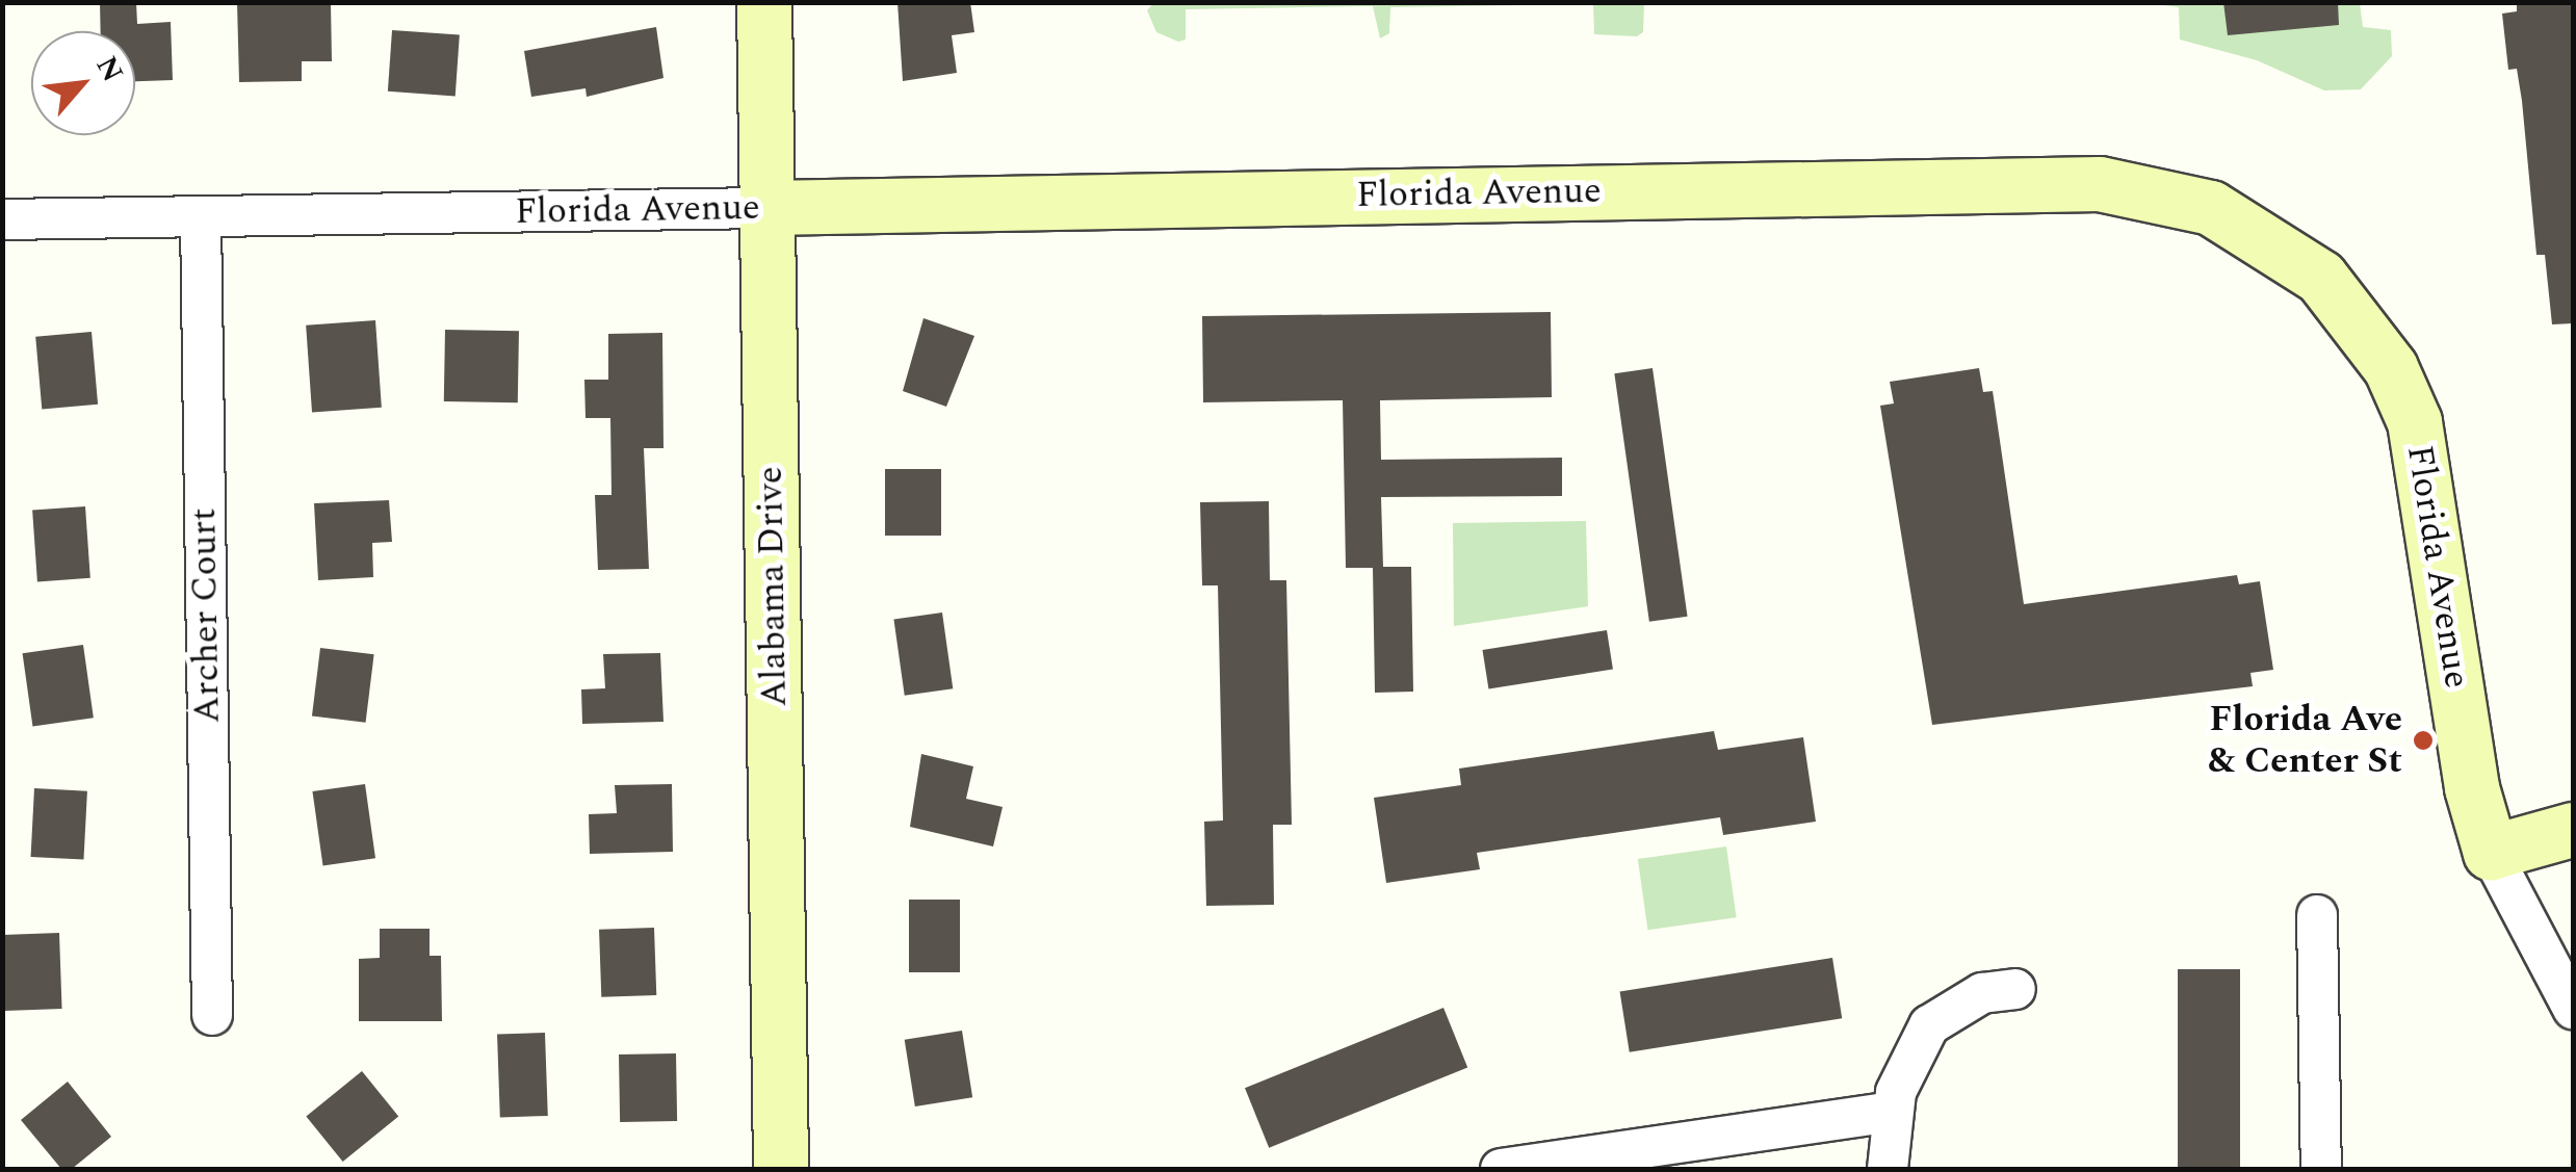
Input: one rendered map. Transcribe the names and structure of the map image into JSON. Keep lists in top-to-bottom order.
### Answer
{
  "streets": {
    "street": ["Florida Avenue", "Alabama Drive", "Archer Court"]
  },
  "crossings": [
    ["Florida Avenue", "Alabama Drive"],
    ["Florida Avenue", "Archer Court"]
  ],
  "places": ["Florida Ave & Center St"],
  "north": "top right"
}
